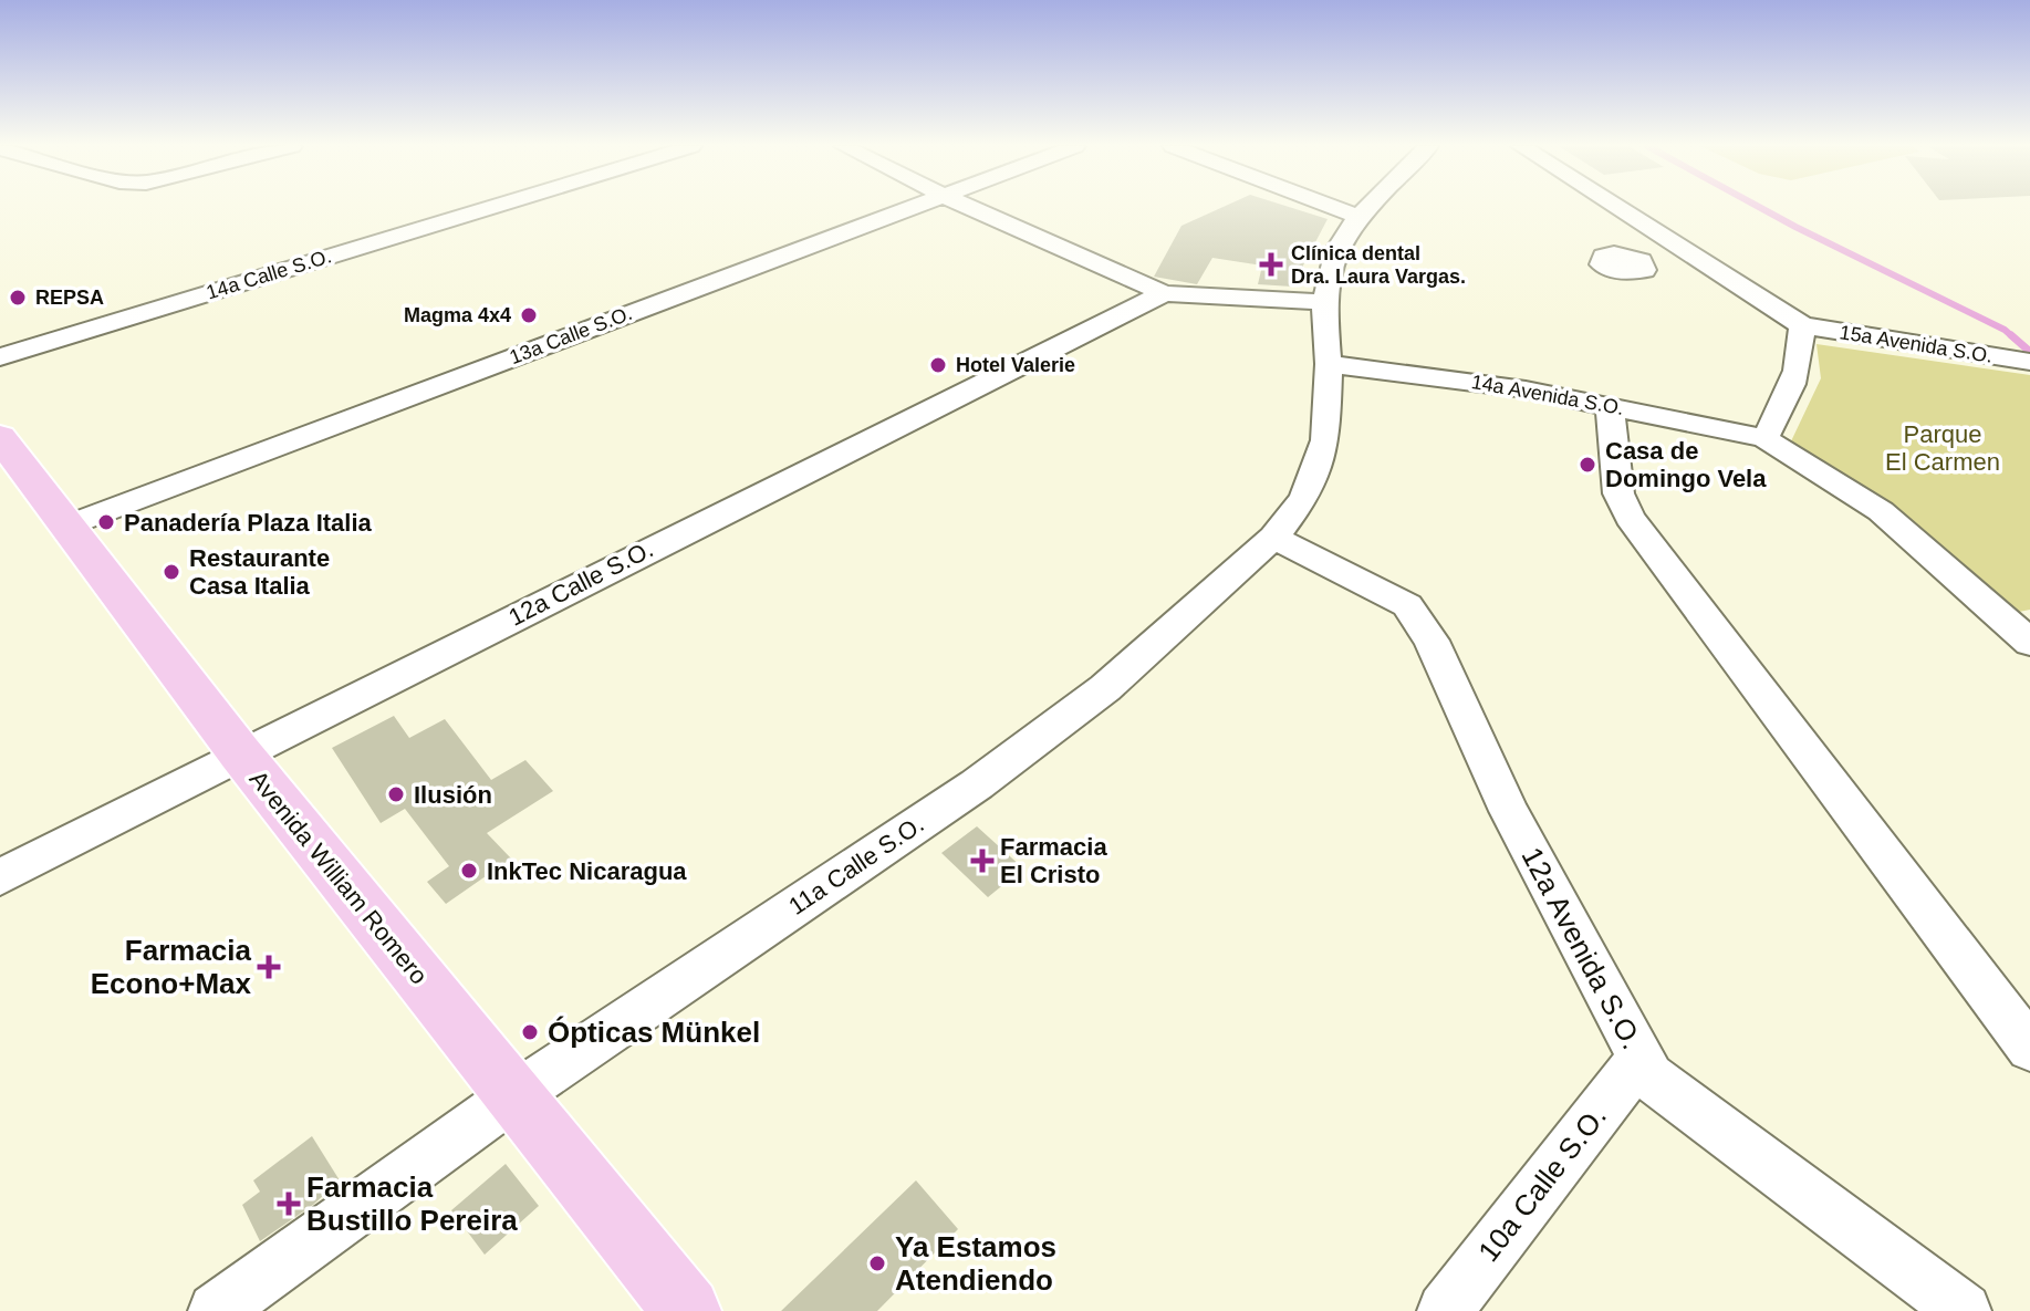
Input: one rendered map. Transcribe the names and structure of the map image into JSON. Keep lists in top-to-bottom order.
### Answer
{
  "streets": {
    "main road": ["Avenida William Romero"],
    "street": [
      "14a Calle S.O.",
      "13a Calle S.O.",
      "15a Avenida S.O.",
      "14a Avenida S.O.",
      "12a Calle S.O.",
      "11a Calle S.O.",
      "12a Avenida S.O.",
      "10a Calle S.O."
    ]
  },
  "crossings": [
    ["13a Calle S.O.", "Avenida William Romero"],
    ["14a Avenida S.O.", "11a Calle S.O."],
    ["12a Calle S.O.", "Avenida William Romero"],
    ["11a Calle S.O.", "Avenida William Romero"],
    ["11a Calle S.O.", "12a Avenida S.O."],
    ["12a Avenida S.O.", "10a Calle S.O."]
  ],
  "parks": ["Parque El Carmen"],
  "places": {
    "health": [
      "Clínica dental Dra. Laura Vargas.",
      "Farmacia El Cristo",
      "Farmacia Econo+Max",
      "Farmacia Bustillo Pereira"
    ],
    "other": [
      "REPSA",
      "Magma 4x4",
      "Hotel Valerie",
      "Casa de Domingo Vela",
      "Panadería Plaza Italia",
      "Restaurante Casa Italia",
      "Ilusión",
      "InkTec Nicaragua",
      "Ópticas Münkel",
      "Ya Estamos Atendiendo"
    ]
  }
}
